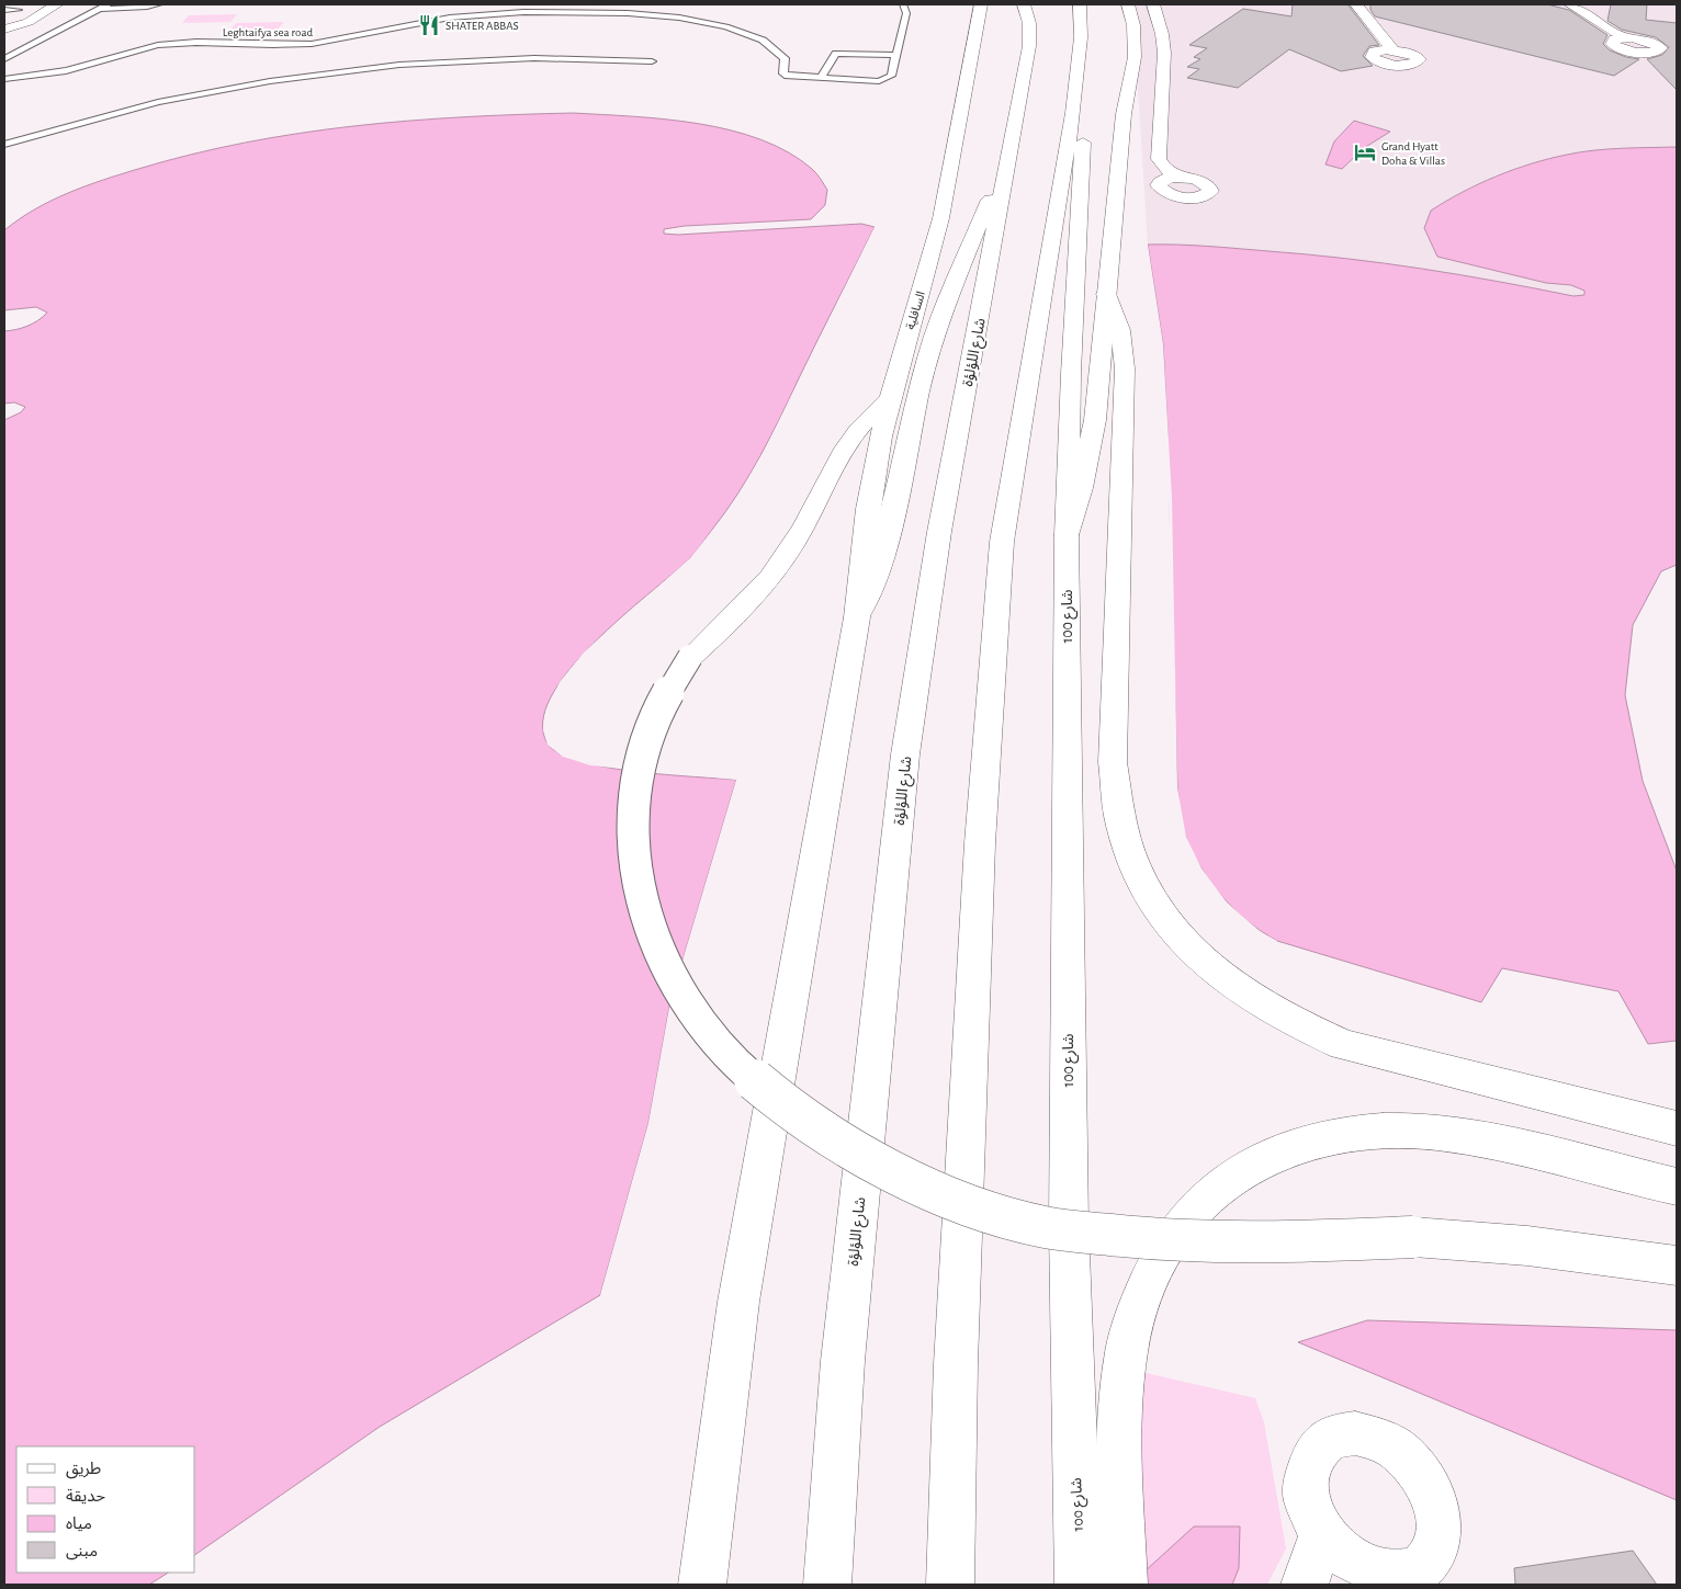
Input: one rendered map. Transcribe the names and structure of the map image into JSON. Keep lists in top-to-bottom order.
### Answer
{
  "streets": {
    "street": ["السافلية", "شارع اللؤلؤة", "شارع 100"],
    "lane": ["Leghtaifya sea road"]
  },
  "places": {
    "restaurant": ["SHATER ABBAS"],
    "hotel": ["Grand Hyatt Doha & Villas"]
  },
  "legend": [
    "طريق",
    "حديقة",
    "مياه",
    "مبنى"
  ]
}
